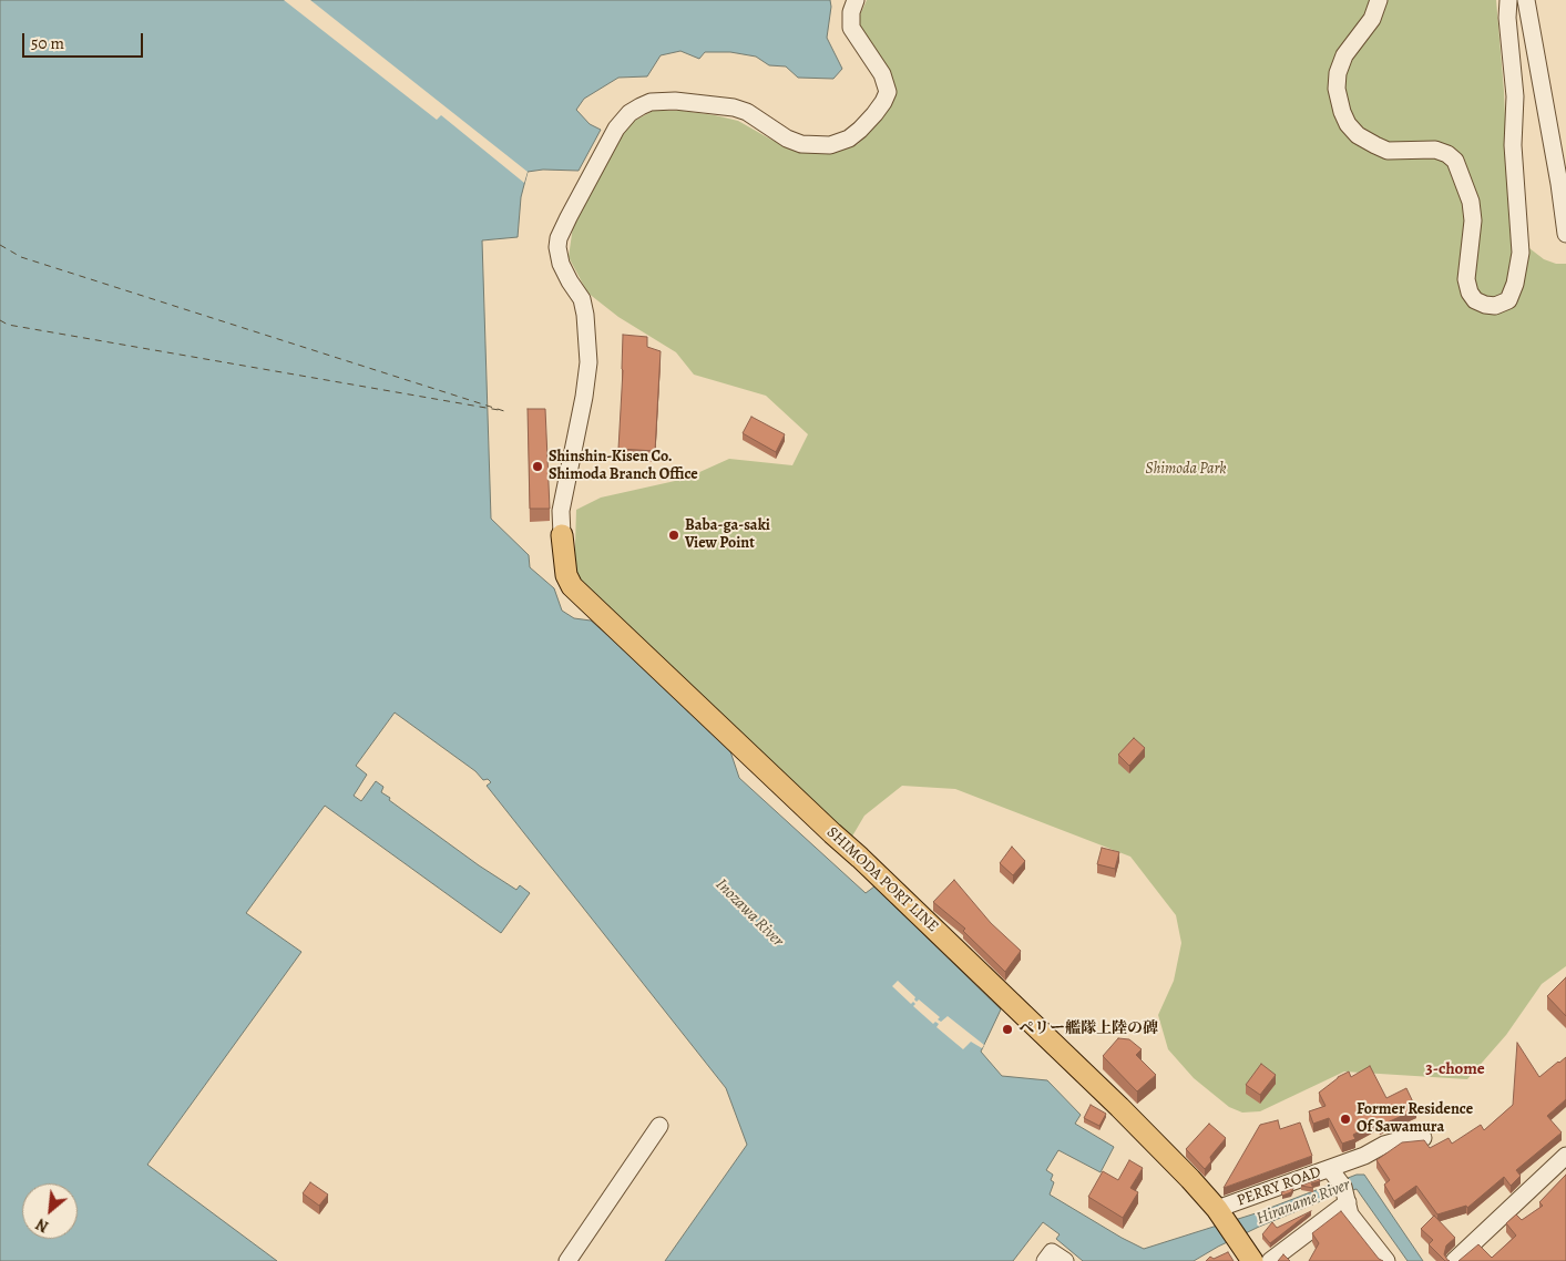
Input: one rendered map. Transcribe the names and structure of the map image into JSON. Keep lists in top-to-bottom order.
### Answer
{
  "streets": {
    "main road": ["SHIMODA PORT LINE"],
    "street": ["PERRY ROAD"]
  },
  "crossings": [
    ["SHIMODA PORT LINE", "PERRY ROAD"]
  ],
  "districts": ["3-chome"],
  "water": ["Inozawa River", "Hiraname River"],
  "parks": ["Shimoda Park"],
  "places": [
    "Shinshin-Kisen Co. Shimoda Branch Office",
    "Baba-ga-saki View Point",
    "ペリー艦隊上陸の碑",
    "Former Residence Of Sawamura"
  ],
  "scale_bar": "50 m",
  "north": "bottom left"
}
